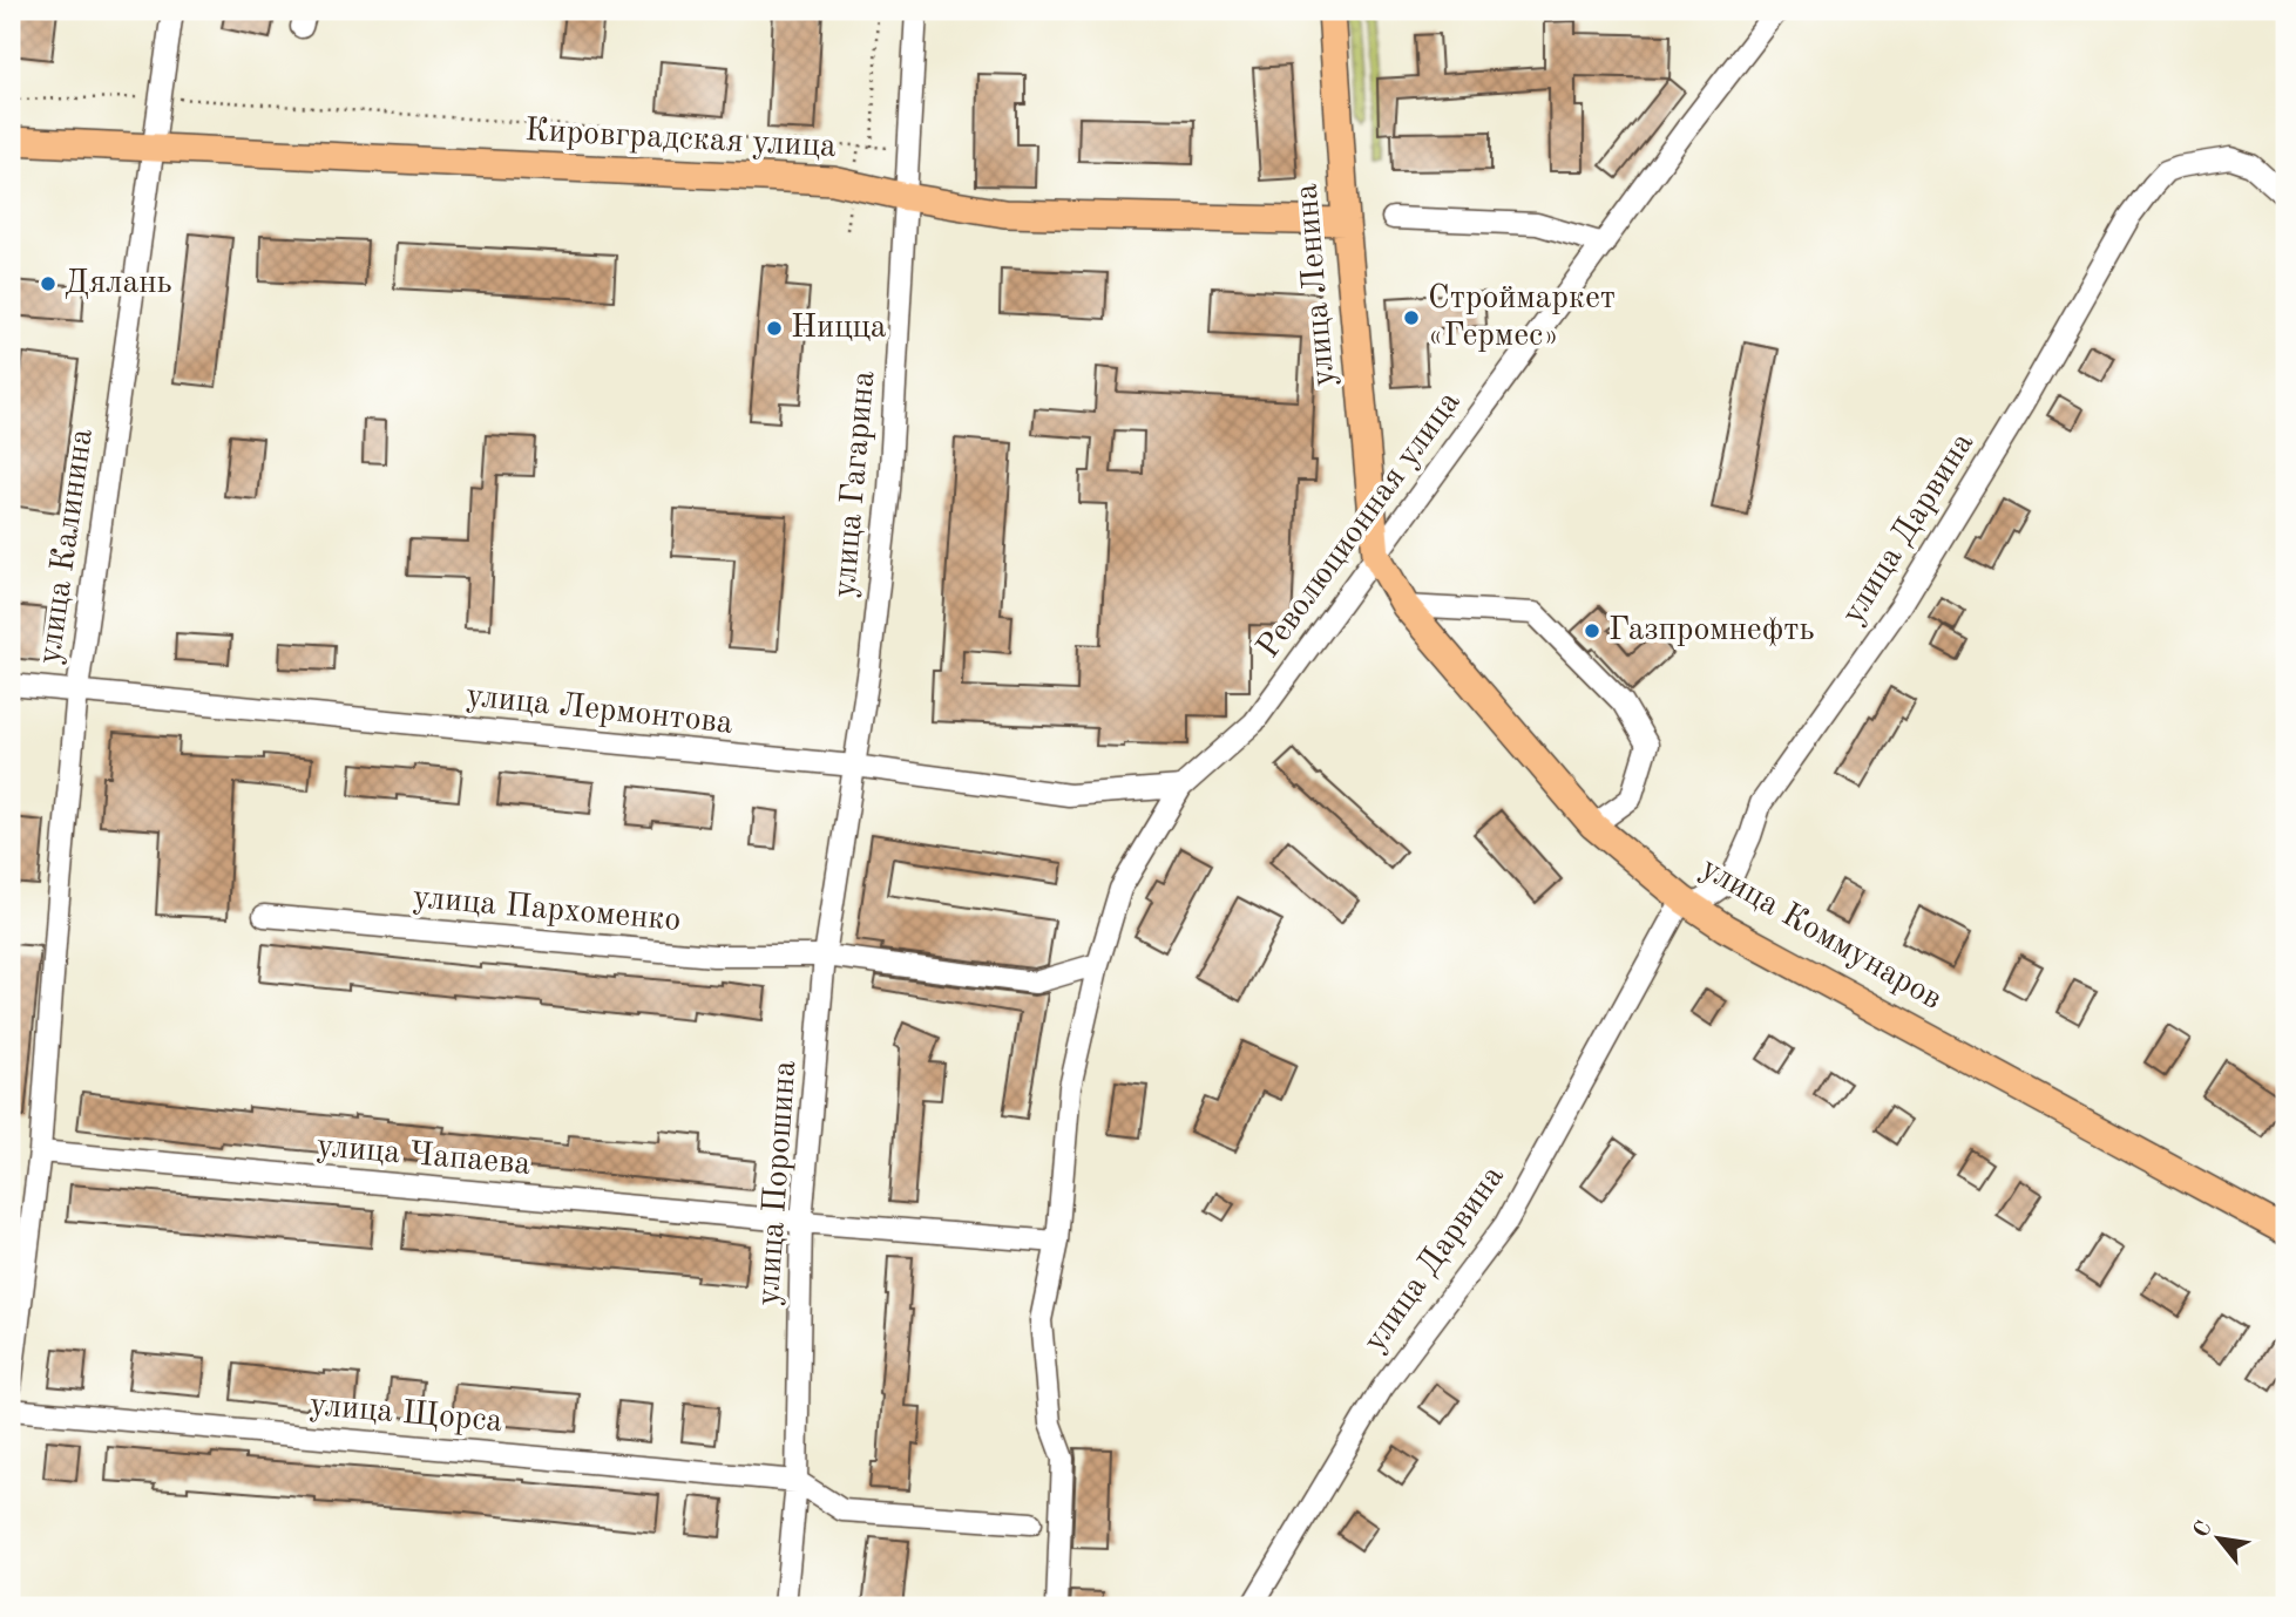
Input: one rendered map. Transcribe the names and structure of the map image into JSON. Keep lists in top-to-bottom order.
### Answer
{
  "streets": {
    "main road": ["Кировградская улица", "улица Ленина", "улица Коммунаров"],
    "street": [
      "улица Гагарина",
      "Революционная улица",
      "улица Дарвина",
      "улица Калинина",
      "улица Лермонтова",
      "улица Пархоменко",
      "улица Чапаева",
      "улица Порошина",
      "улица Щорса"
    ]
  },
  "crossings": [
    ["Кировградская улица", "улица Ленина"],
    ["Кировградская улица", "улица Гагарина"],
    ["Кировградская улица", "улица Калинина"],
    ["улица Ленина", "Революционная улица"],
    ["улица Ленина", "улица Коммунаров"],
    ["улица Гагарина", "улица Лермонтова"],
    ["улица Гагарина", "улица Порошина"],
    ["Революционная улица", "улица Лермонтова"],
    ["Революционная улица", "улица Пархоменко"],
    ["Революционная улица", "улица Коммунаров"],
    ["Революционная улица", "улица Чапаева"],
    ["улица Дарвина", "улица Коммунаров"],
    ["улица Калинина", "улица Лермонтова"],
    ["улица Калинина", "улица Чапаева"],
    ["улица Лермонтова", "улица Порошина"],
    ["улица Пархоменко", "улица Порошина"],
    ["улица Чапаева", "улица Порошина"],
    ["улица Порошина", "улица Щорса"]
  ],
  "places": [
    "Дялань",
    "Строймаркет «Гермес»",
    "Ницца",
    "Газпромнефть"
  ],
  "north": "top left"
}
